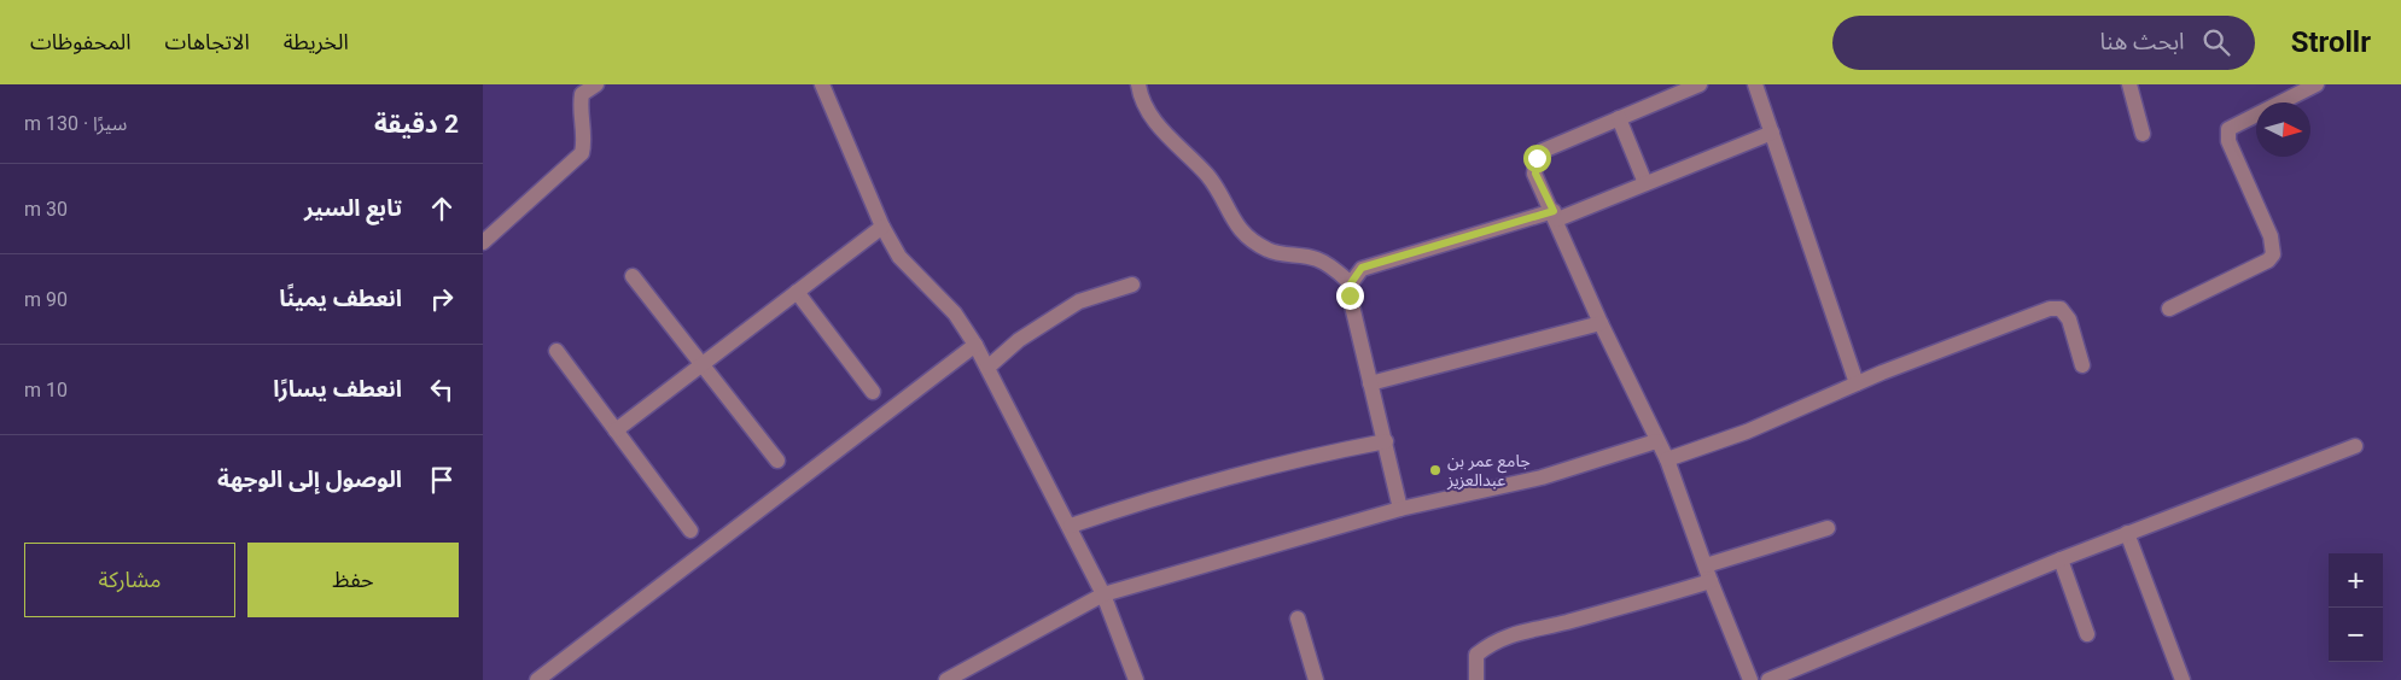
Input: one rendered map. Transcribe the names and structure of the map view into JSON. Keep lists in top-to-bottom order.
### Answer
{
  "places": ["جامع عمر بن عبدالعزيز"],
  "north": "right",
  "page": {
    "header": "Strollr",
    "search": "ابحث هنا",
    "nav": ["الخريطة", "الاتجاهات", "المحفوظات"],
    "heading": ["2 دقيقة", "سيرًا · 130 m"],
    "list": [
      ["تابع السير", "30 m"],
      ["انعطف يمينًا", "90 m"],
      ["انعطف يسارًا", "10 m"],
      "الوصول إلى الوجهة"
    ],
    "buttons": ["حفظ", "مشاركة"],
    "map_buttons": ["+", "−"]
  }
}
